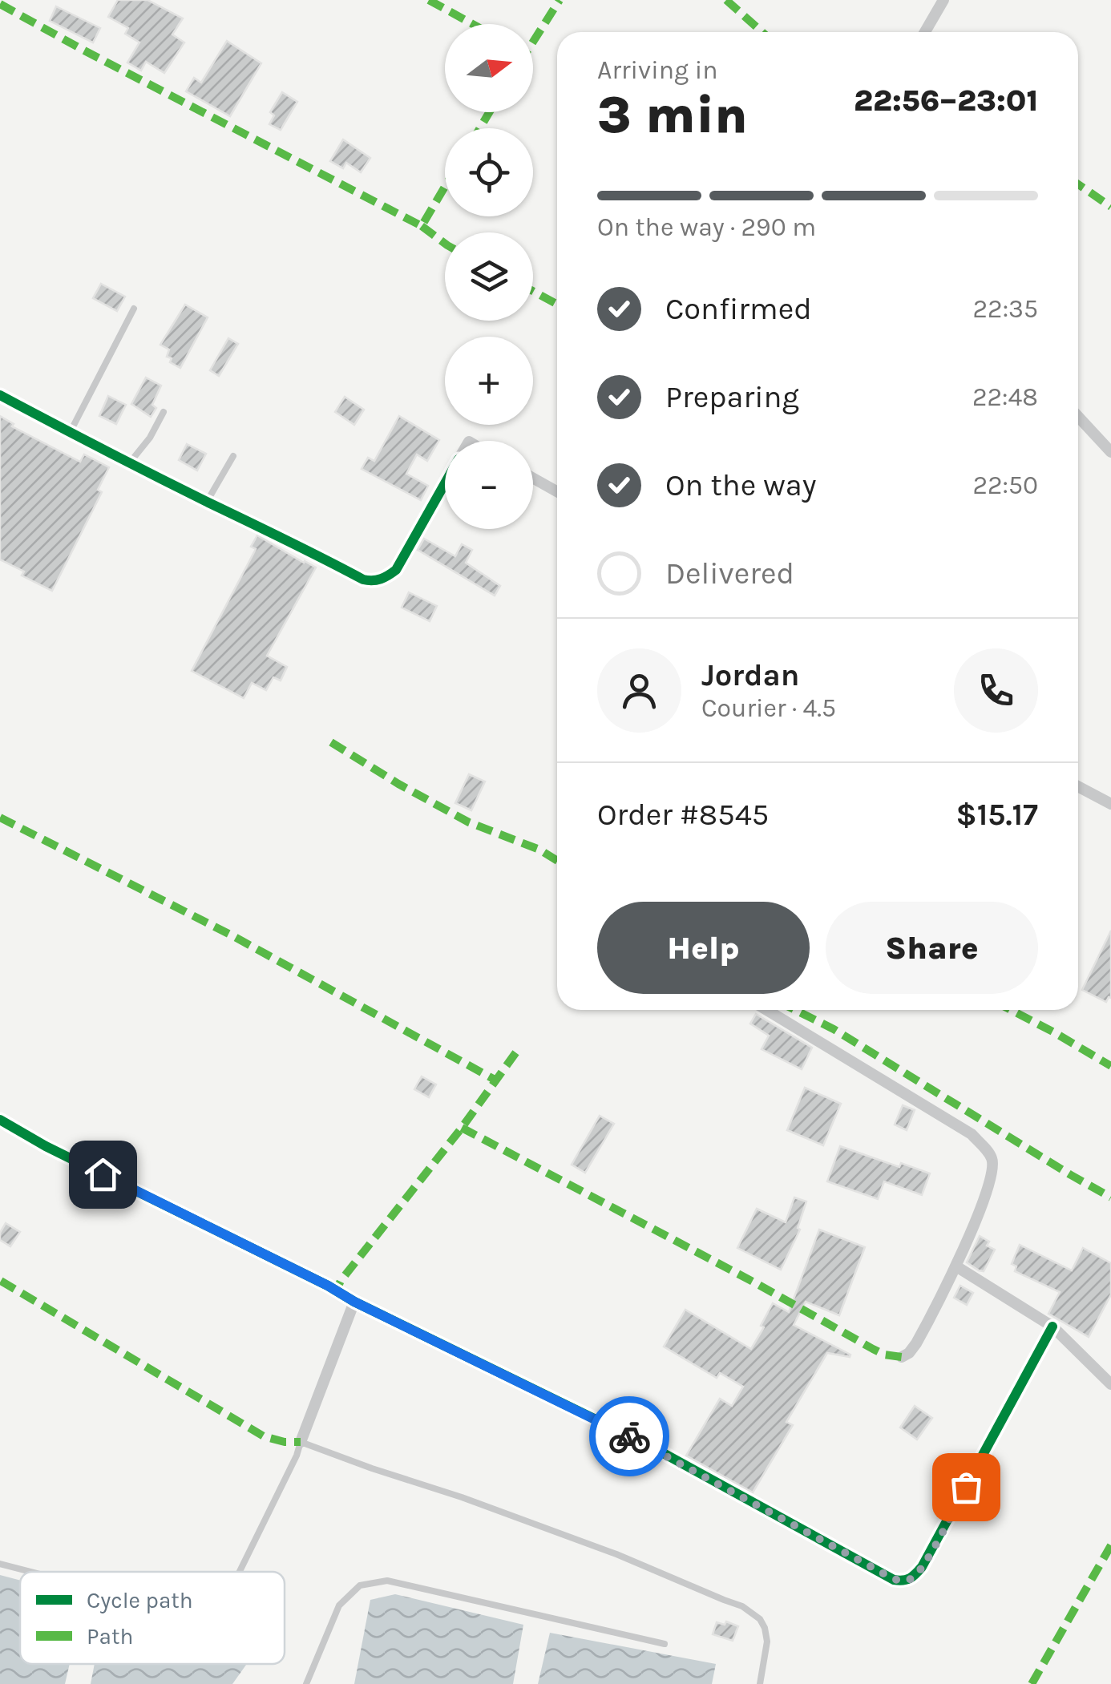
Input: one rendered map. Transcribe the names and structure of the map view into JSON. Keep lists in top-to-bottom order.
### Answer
{
  "legend": ["Cycle path", "Path"],
  "north": "right",
  "page": {
    "map_buttons": ["+", "−"],
    "heading": ["3 min", "Arriving in", "22:56–23:01"],
    "panel": [
      "Jordan",
      "Courier · 4.5",
      "Order #8545",
      "$15.17"
    ],
    "bar": "On the way · 290 m",
    "list": [
      ["Confirmed", "22:35"],
      ["Preparing", "22:48"],
      ["On the way", "22:50"],
      "Delivered"
    ],
    "buttons": ["Help", "Share"]
  }
}
